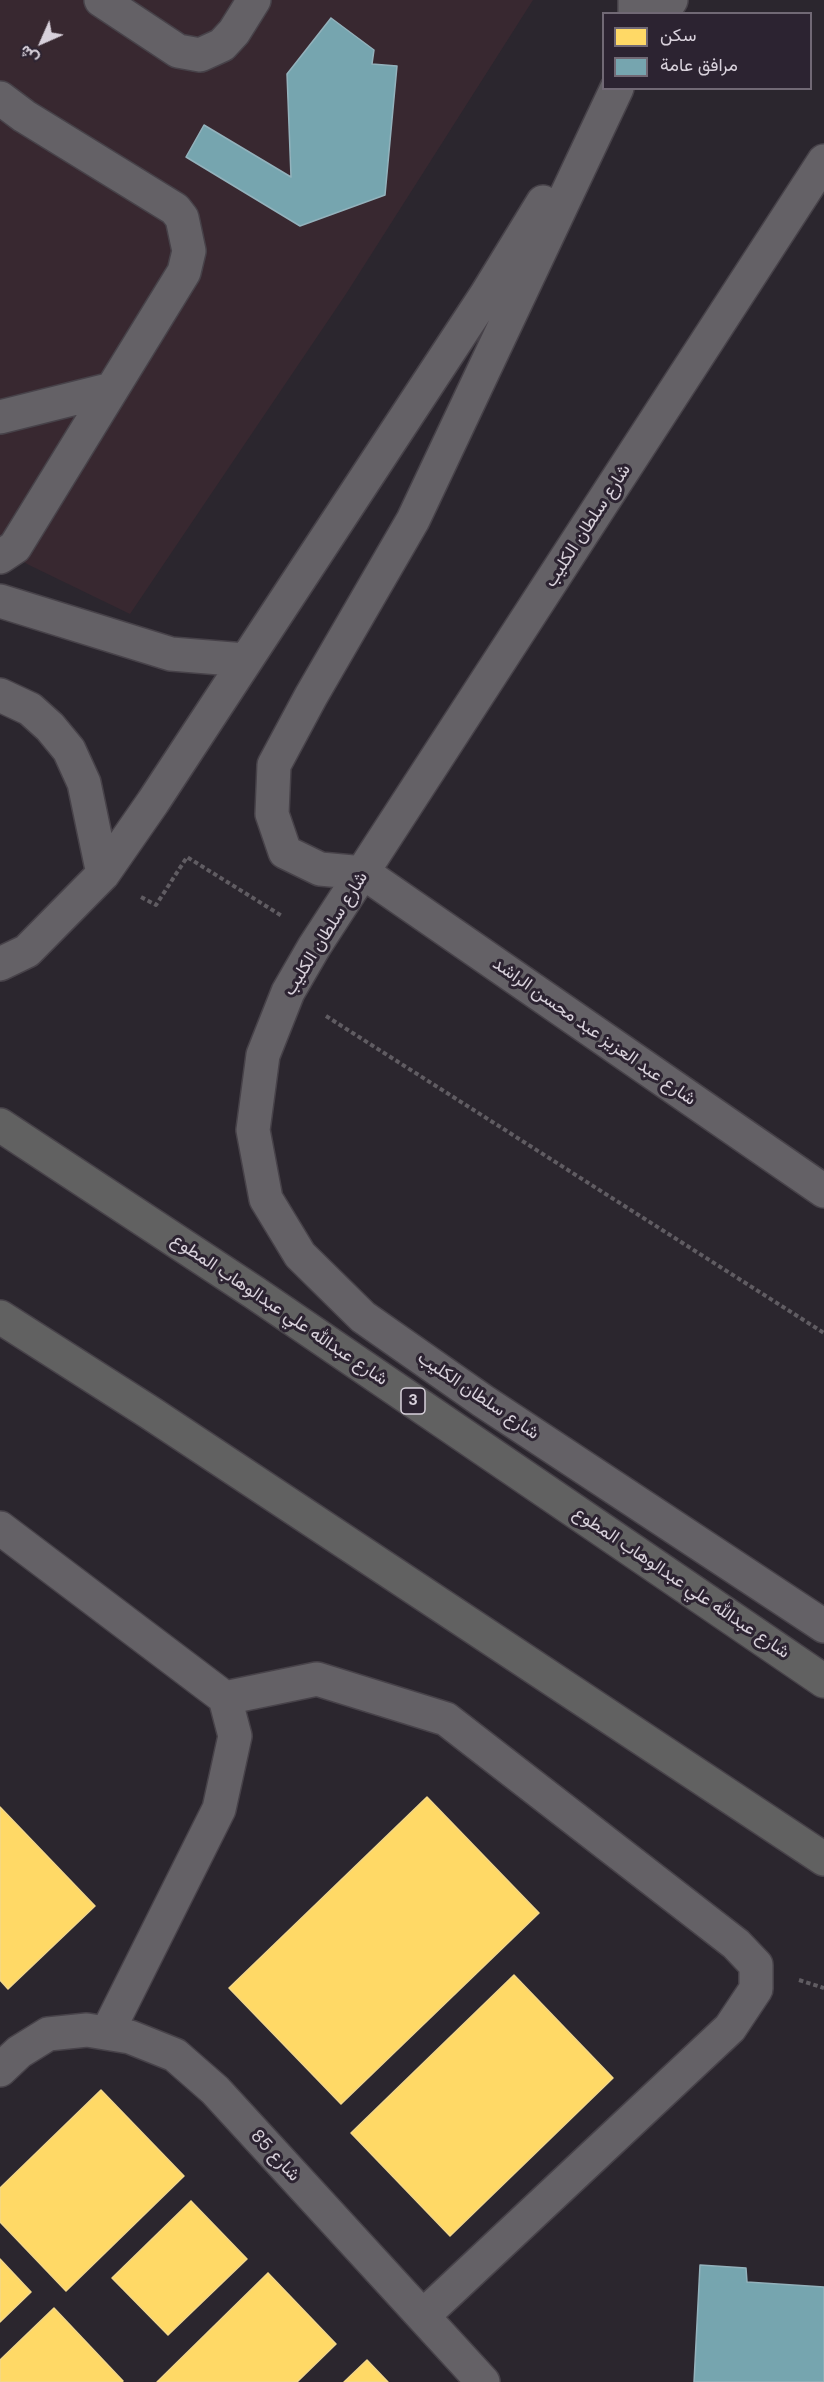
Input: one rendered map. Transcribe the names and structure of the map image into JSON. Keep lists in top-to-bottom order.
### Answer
{
  "streets": {
    "main road": ["شارع عبدالله علي عبدالوهاب المطوع", "3"],
    "street": ["شارع سلطان الكليب", "شارع عبد العزيز عبد محسن الراشد", "شارع 85"]
  },
  "crossings": [
    ["شارع سلطان الكليب", "شارع عبد العزيز عبد محسن الراشد"]
  ],
  "legend": ["سكن", "مرافق عامة"],
  "north": "bottom left"
}
